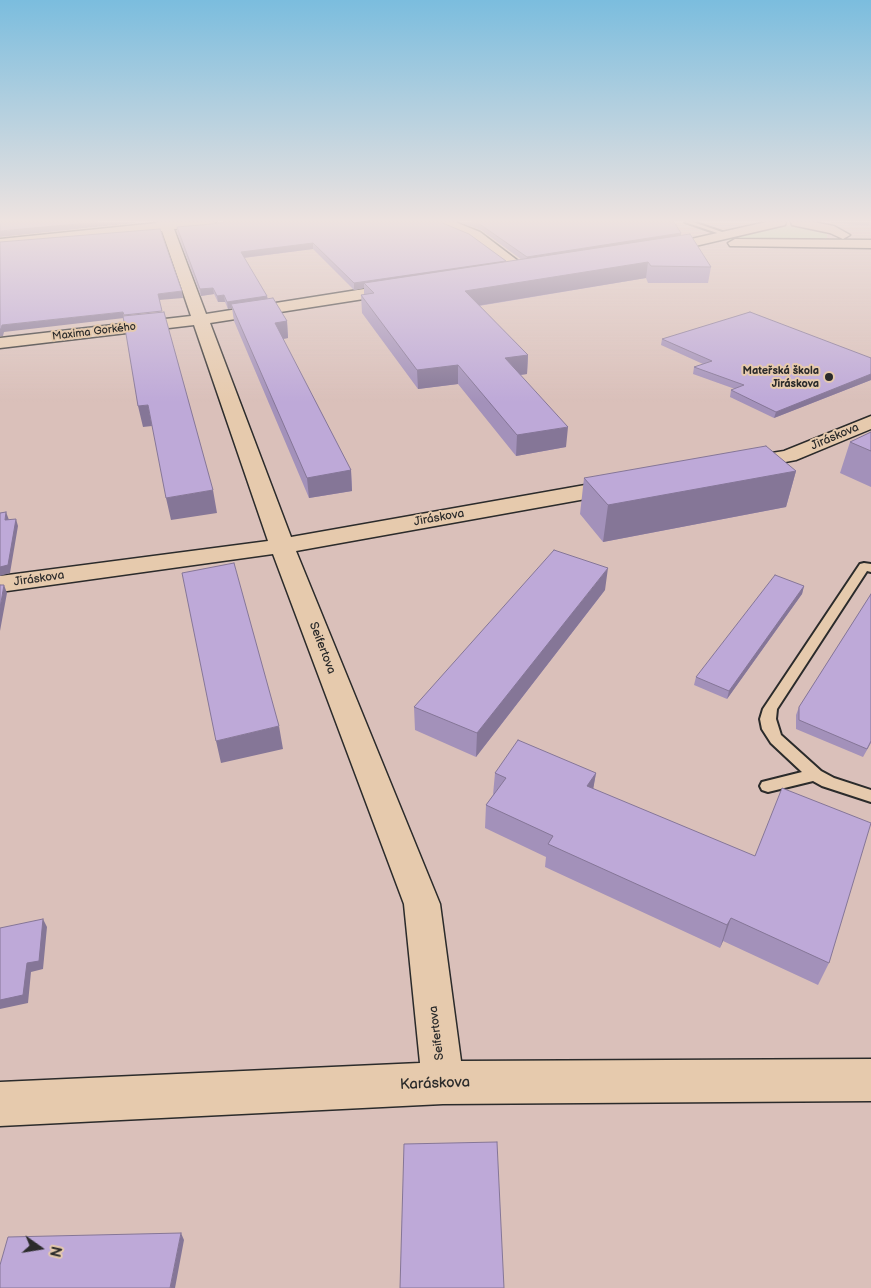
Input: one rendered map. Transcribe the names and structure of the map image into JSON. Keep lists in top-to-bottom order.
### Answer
{
  "streets": {
    "street": [
      "Maxima Gorkého",
      "Jiráskova",
      "Seifertova",
      "Karáskova"
    ]
  },
  "crossings": [
    ["Maxima Gorkého", "Seifertova"],
    ["Jiráskova", "Seifertova"],
    ["Seifertova", "Karáskova"]
  ],
  "places": ["Mateřská škola Jiráskova"],
  "north": "right"
}
